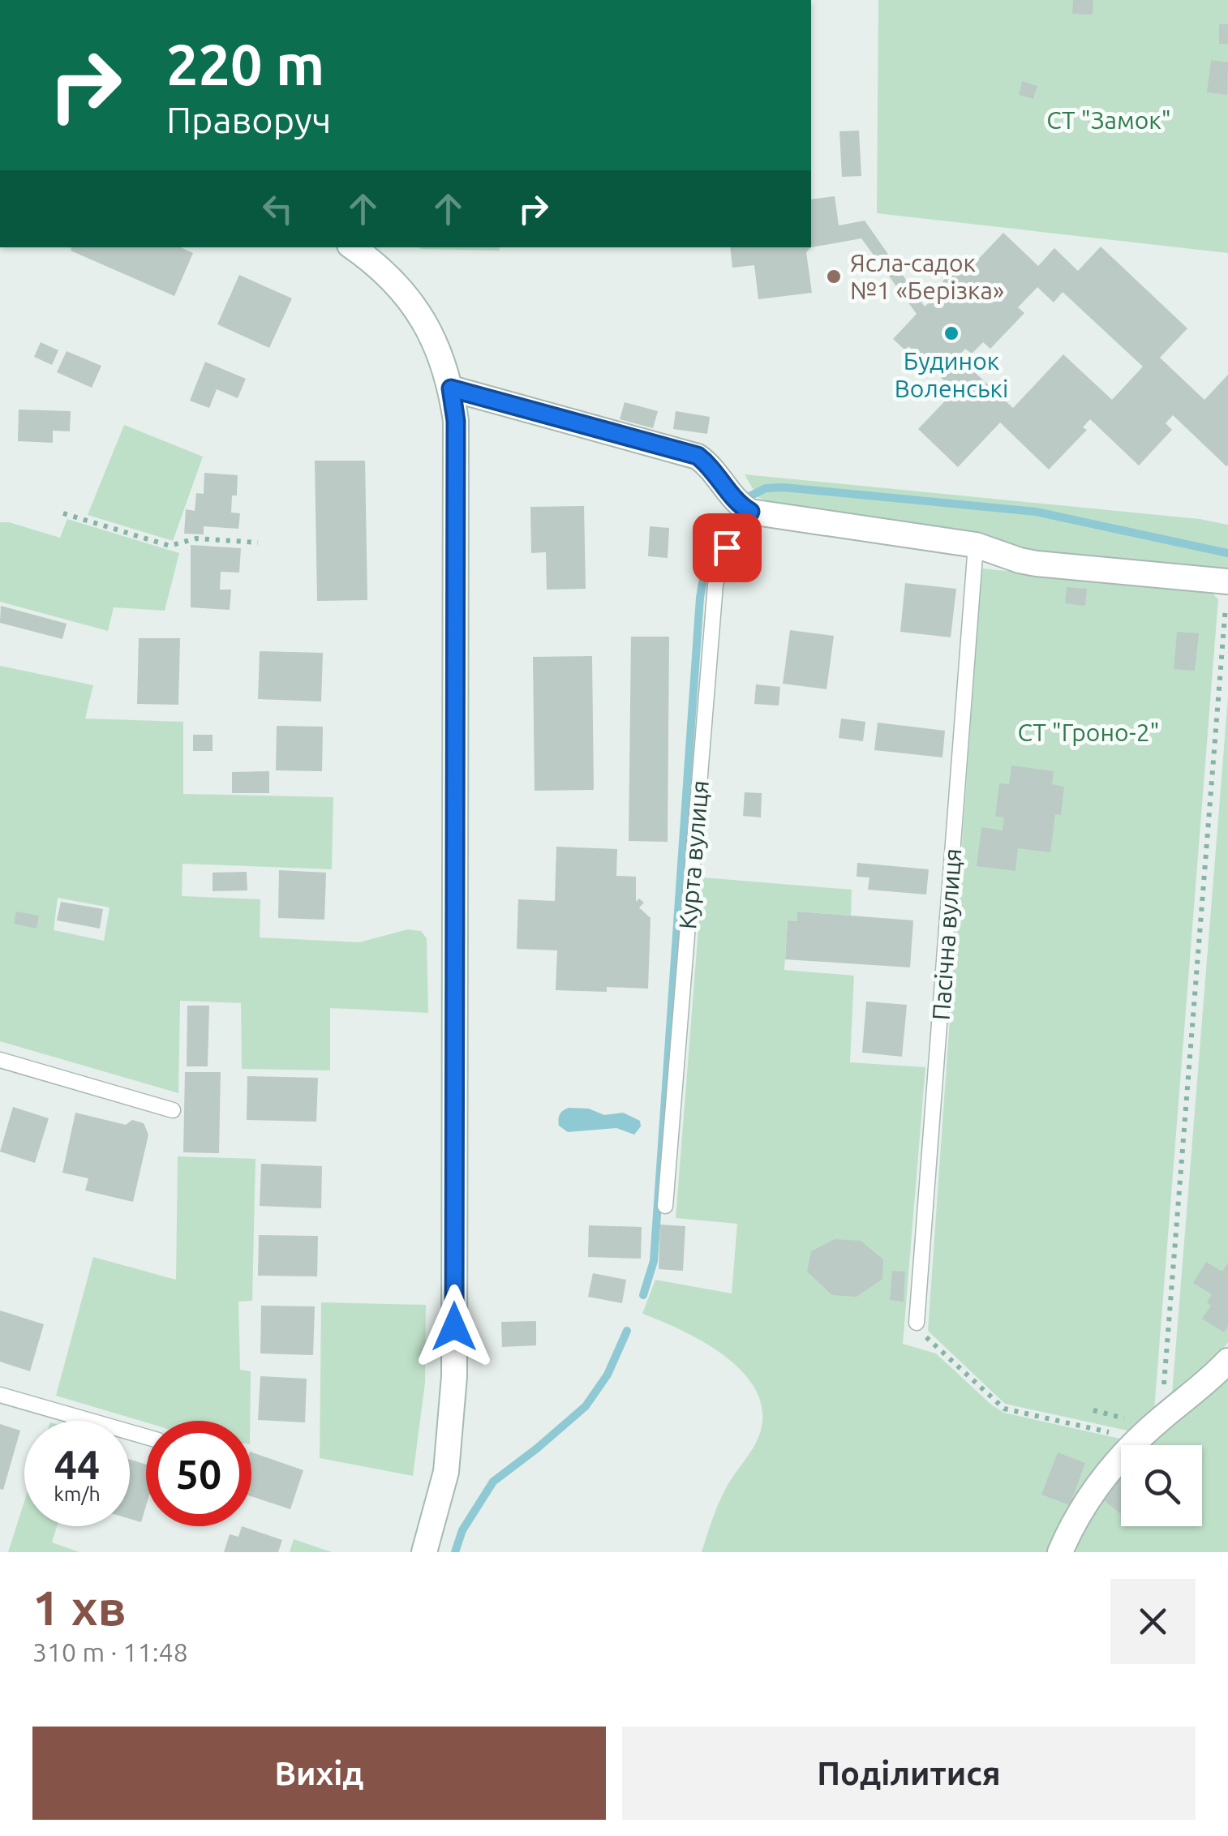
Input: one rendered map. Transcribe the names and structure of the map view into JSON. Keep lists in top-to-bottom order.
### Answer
{
  "streets": {
    "lane": ["Курта вулиця", "Пасічна вулиця"]
  },
  "parks": ["СТ \"Замок\"", "СТ \"Гроно-2\""],
  "places": ["Ясла-садок №1 «Берізка»", "Будинок Воленські"],
  "page": {
    "turn": ["220 m", "Праворуч"],
    "speed": "44 km/h",
    "limit": "50",
    "heading": ["1 хв", "310 m · 11:48"],
    "buttons": ["Вихід", "Поділитися"]
  }
}
